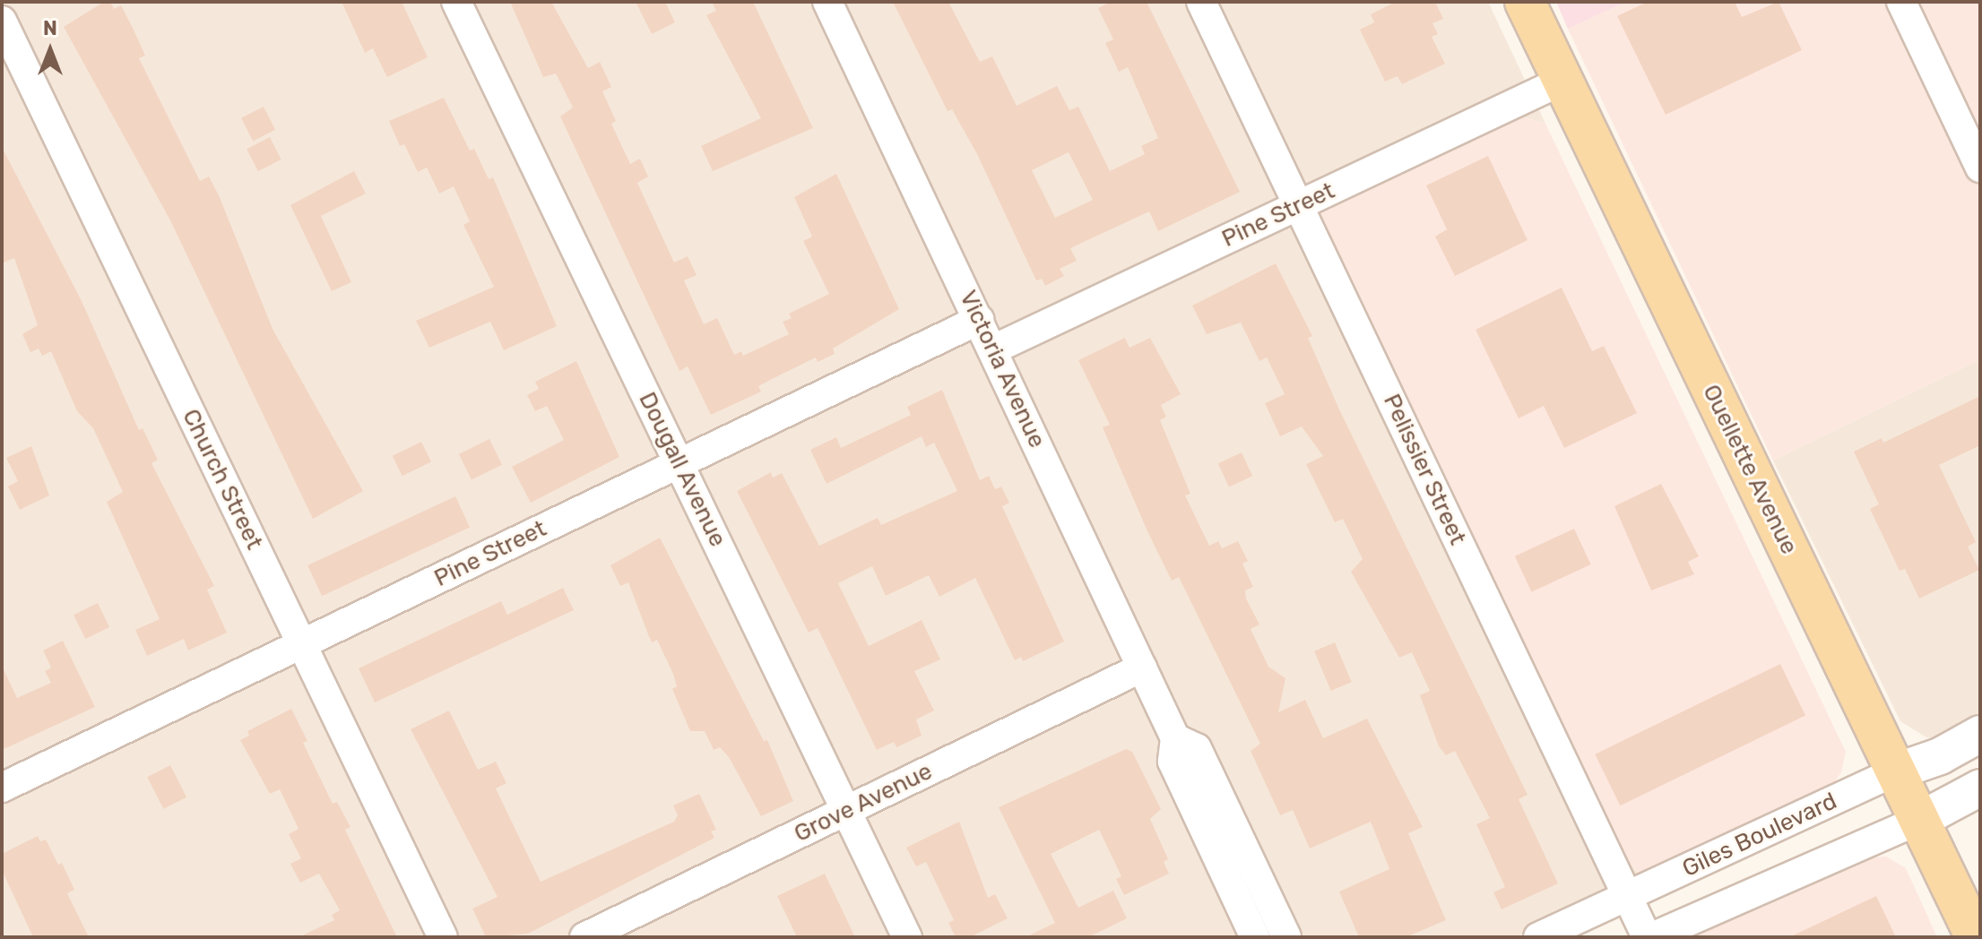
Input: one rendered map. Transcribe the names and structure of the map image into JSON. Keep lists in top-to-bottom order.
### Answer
{
  "streets": {
    "main road": ["Ouellette Avenue"],
    "street": [
      "Pine Street",
      "Victoria Avenue",
      "Dougall Avenue",
      "Pelissier Street",
      "Church Street",
      "Grove Avenue",
      "Giles Boulevard"
    ]
  },
  "crossings": [
    ["Pine Street", "Victoria Avenue"],
    ["Pine Street", "Dougall Avenue"],
    ["Pine Street", "Pelissier Street"],
    ["Pine Street", "Ouellette Avenue"],
    ["Pine Street", "Church Street"],
    ["Victoria Avenue", "Grove Avenue"],
    ["Dougall Avenue", "Grove Avenue"],
    ["Pelissier Street", "Giles Boulevard"],
    ["Ouellette Avenue", "Giles Boulevard"]
  ],
  "north": "top"
}
